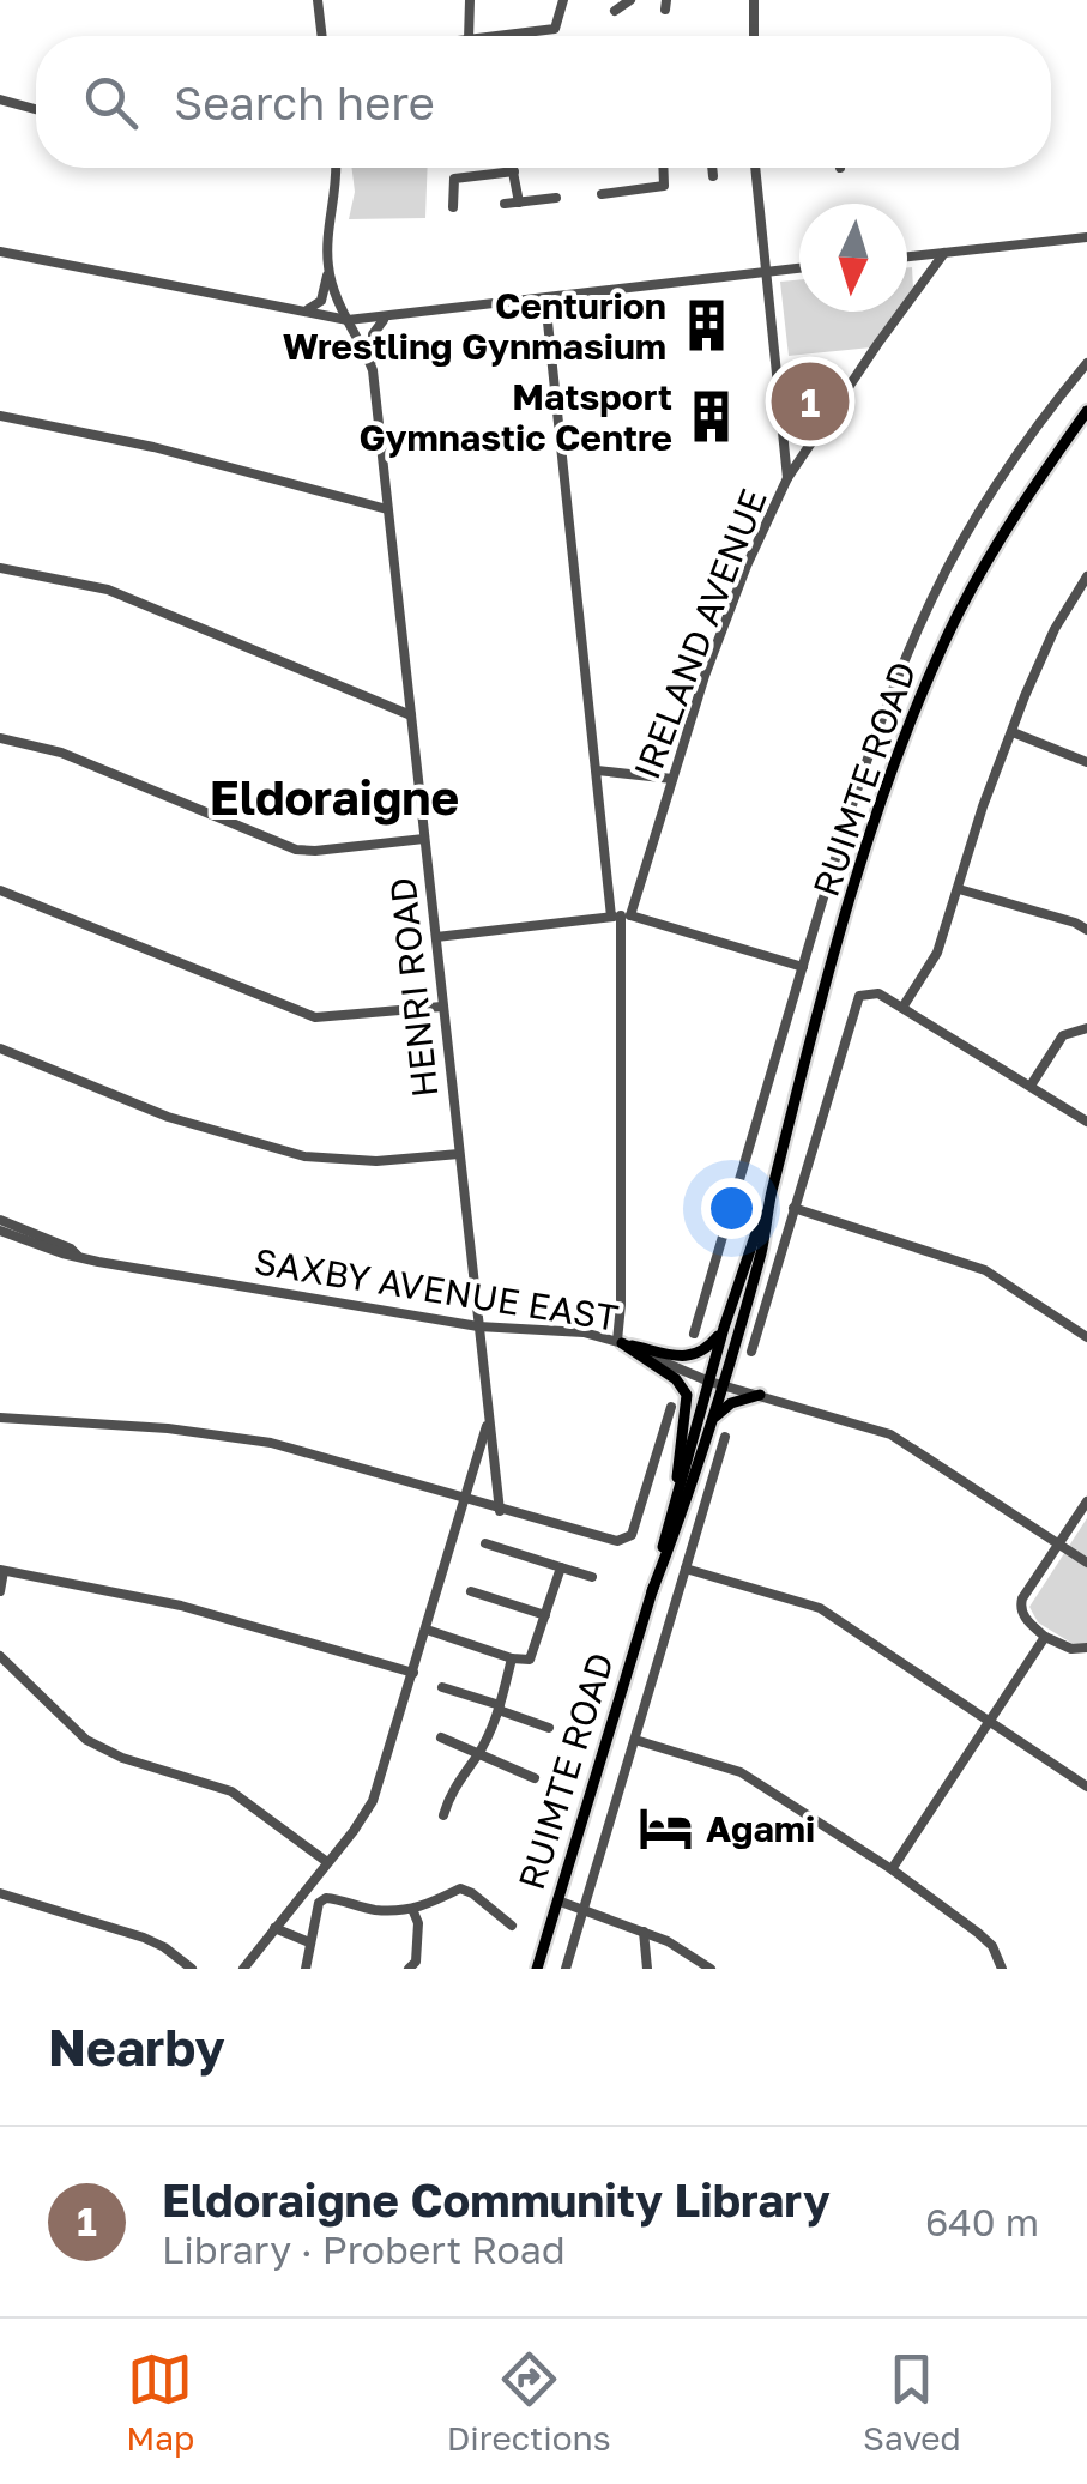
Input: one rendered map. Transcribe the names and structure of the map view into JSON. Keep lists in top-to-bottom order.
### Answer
{
  "streets": {
    "main road": ["RUIMTE ROAD"],
    "street": ["IRELAND AVENUE", "HENRI ROAD", "SAXBY AVENUE EAST"]
  },
  "crossings": [
    ["IRELAND AVENUE", "SAXBY AVENUE EAST"],
    ["RUIMTE ROAD", "SAXBY AVENUE EAST"],
    ["HENRI ROAD", "SAXBY AVENUE EAST"]
  ],
  "districts": ["Eldoraigne"],
  "places": {
    "building": ["Centurion Wrestling Gynmasium", "Matsport Gymnastic Centre"],
    "hotel": ["Agami"]
  },
  "north": "bottom",
  "page": {
    "search": "Search here",
    "pins": "1",
    "heading": "Nearby",
    "list": [
      {
        "mark": "1",
        "name": "Eldoraigne Community Library",
        "note": "Library · Probert Road",
        "value": "640 m"
      }
    ],
    "nav": ["Map", "Directions", "Saved"]
  }
}
